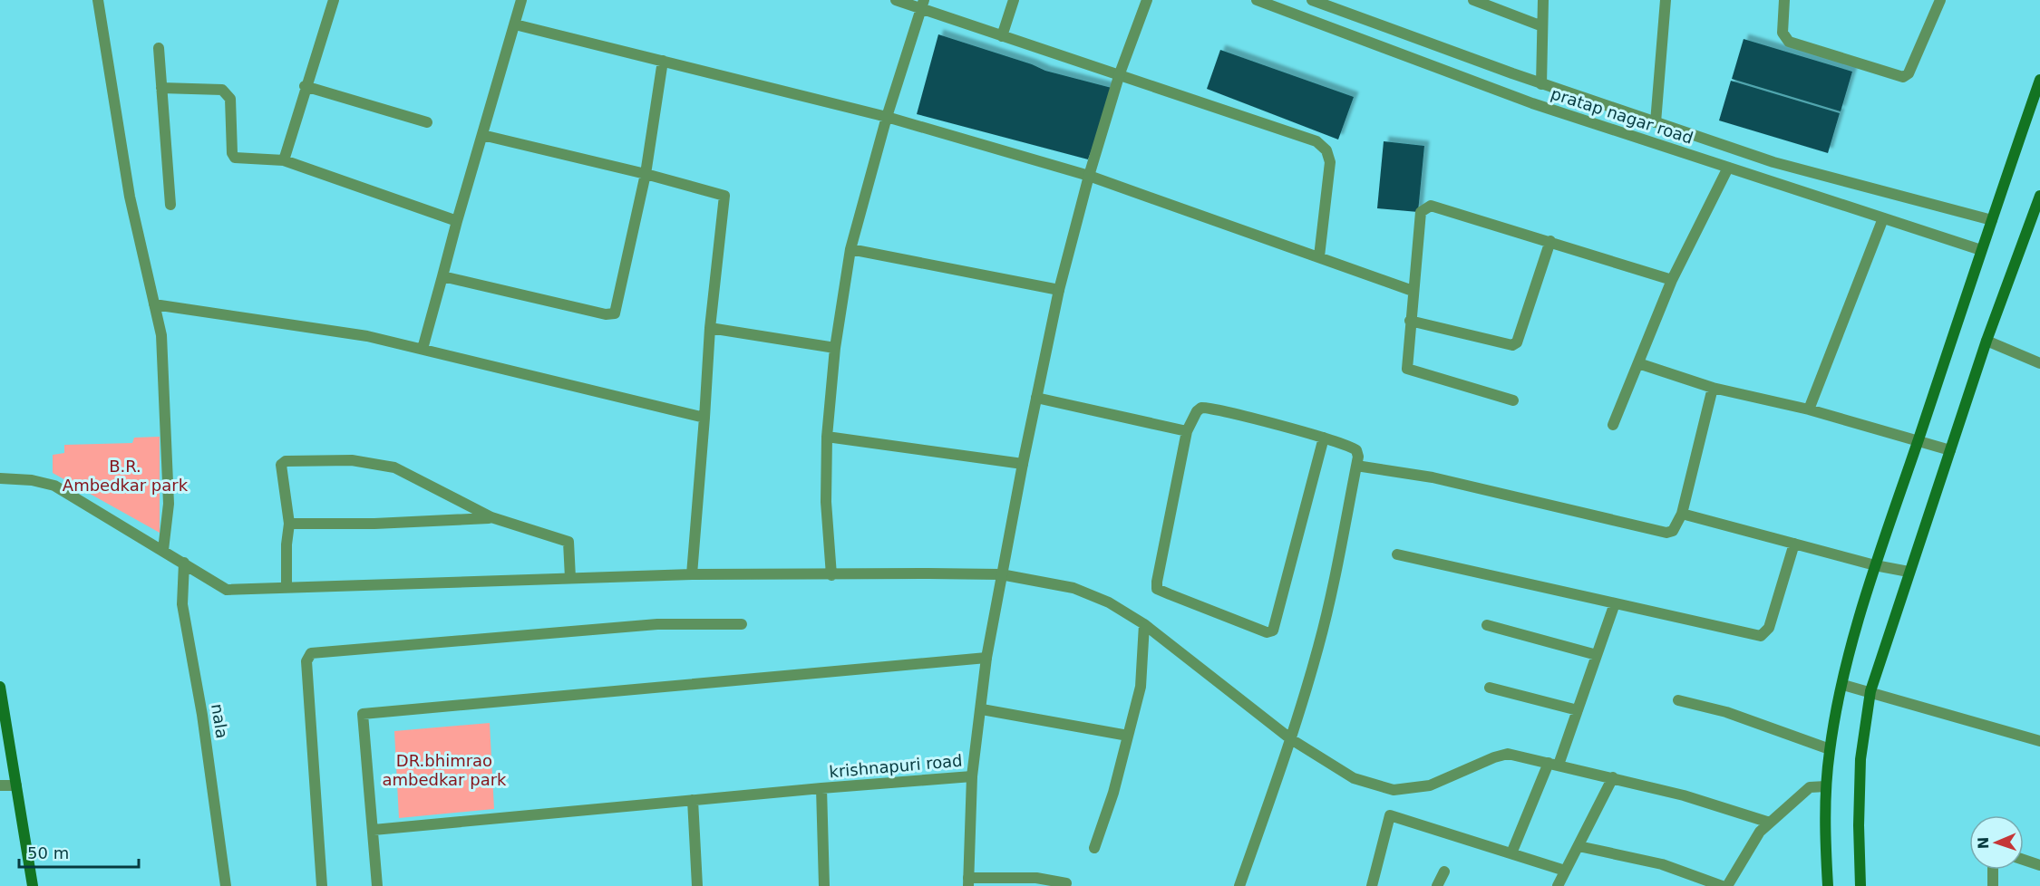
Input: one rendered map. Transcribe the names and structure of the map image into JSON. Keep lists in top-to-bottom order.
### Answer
{
  "streets": {
    "street": ["pratap nagar road", "nala", "krishnapuri road"]
  },
  "parks": ["B.R. Ambedkar park", "DR.bhimrao ambedkar park"],
  "scale_bar": "50 m",
  "north": "left"
}
